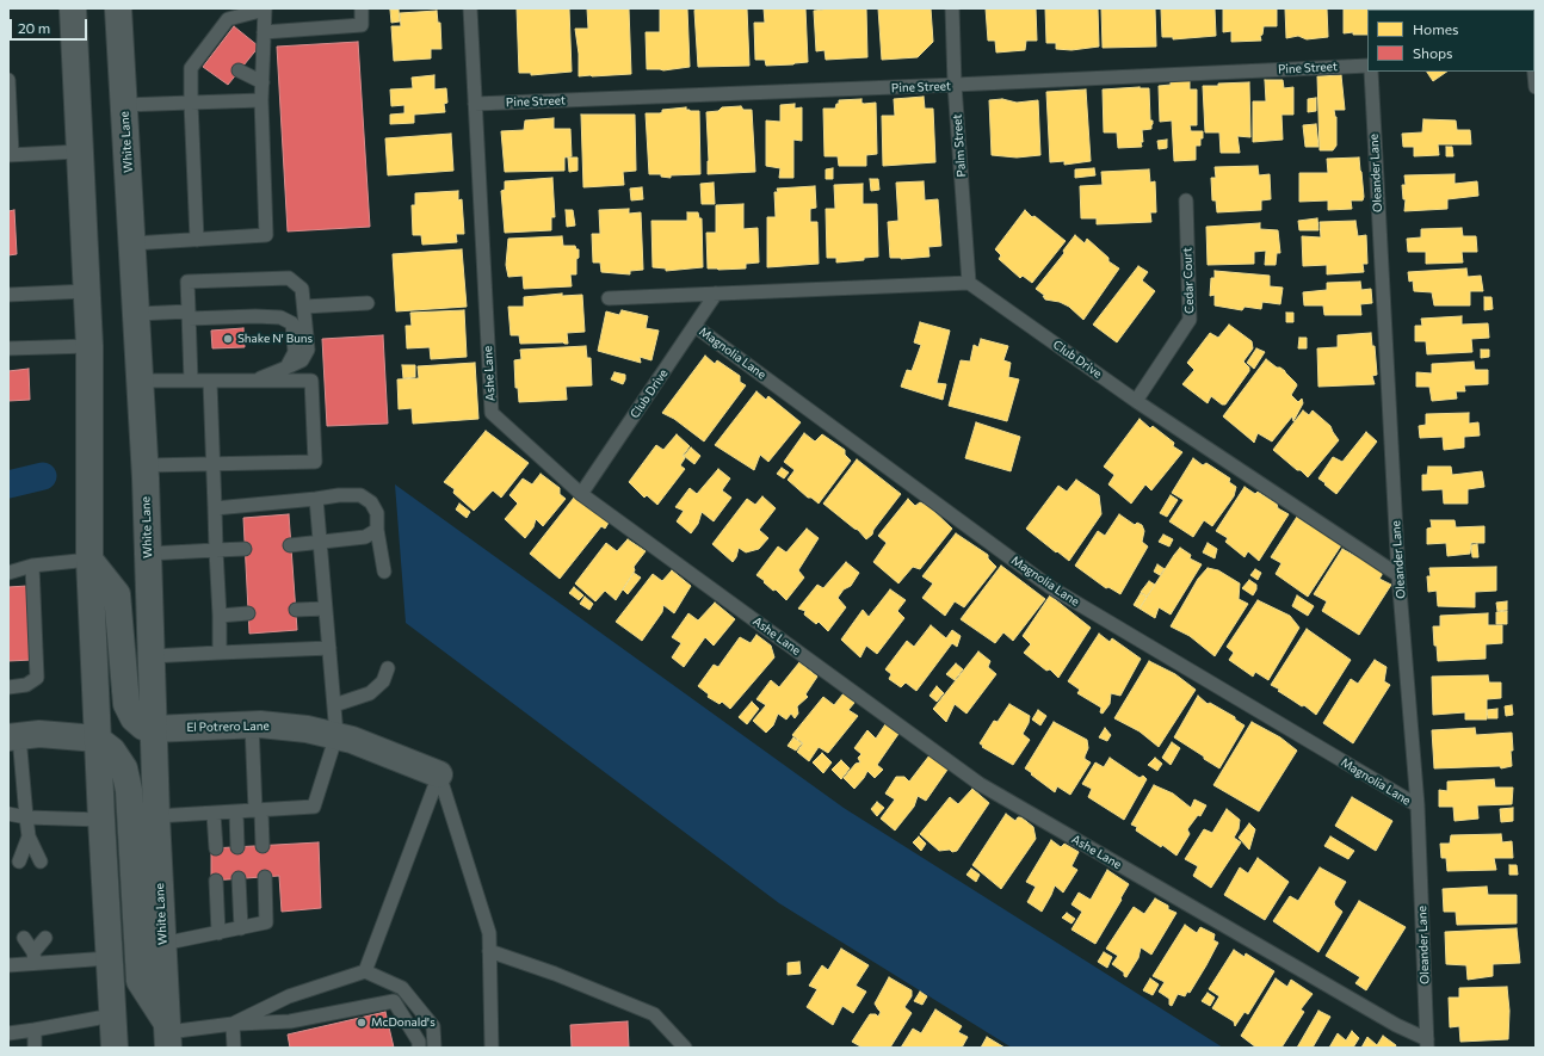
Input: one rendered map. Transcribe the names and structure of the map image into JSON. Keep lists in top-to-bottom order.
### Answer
{
  "streets": {
    "main road": ["White Lane", "El Potrero Lane"],
    "lane": [
      "Pine Street",
      "Palm Street",
      "Oleander Lane",
      "Cedar Court",
      "Magnolia Lane",
      "Club Drive",
      "Ashe Lane"
    ]
  },
  "crossings": [
    ["Pine Street", "Palm Street"],
    ["Pine Street", "Ashe Lane"],
    ["White Lane", "El Potrero Lane"],
    ["Palm Street", "Club Drive"],
    ["Oleander Lane", "Magnolia Lane"],
    ["Oleander Lane", "Club Drive"],
    ["Oleander Lane", "Ashe Lane"],
    ["Cedar Court", "Club Drive"],
    ["Magnolia Lane", "Club Drive"],
    ["Club Drive", "Ashe Lane"]
  ],
  "places": ["Shake N' Buns", "McDonald's"],
  "legend": ["Homes", "Shops"],
  "scale_bar": "20 m"
}
